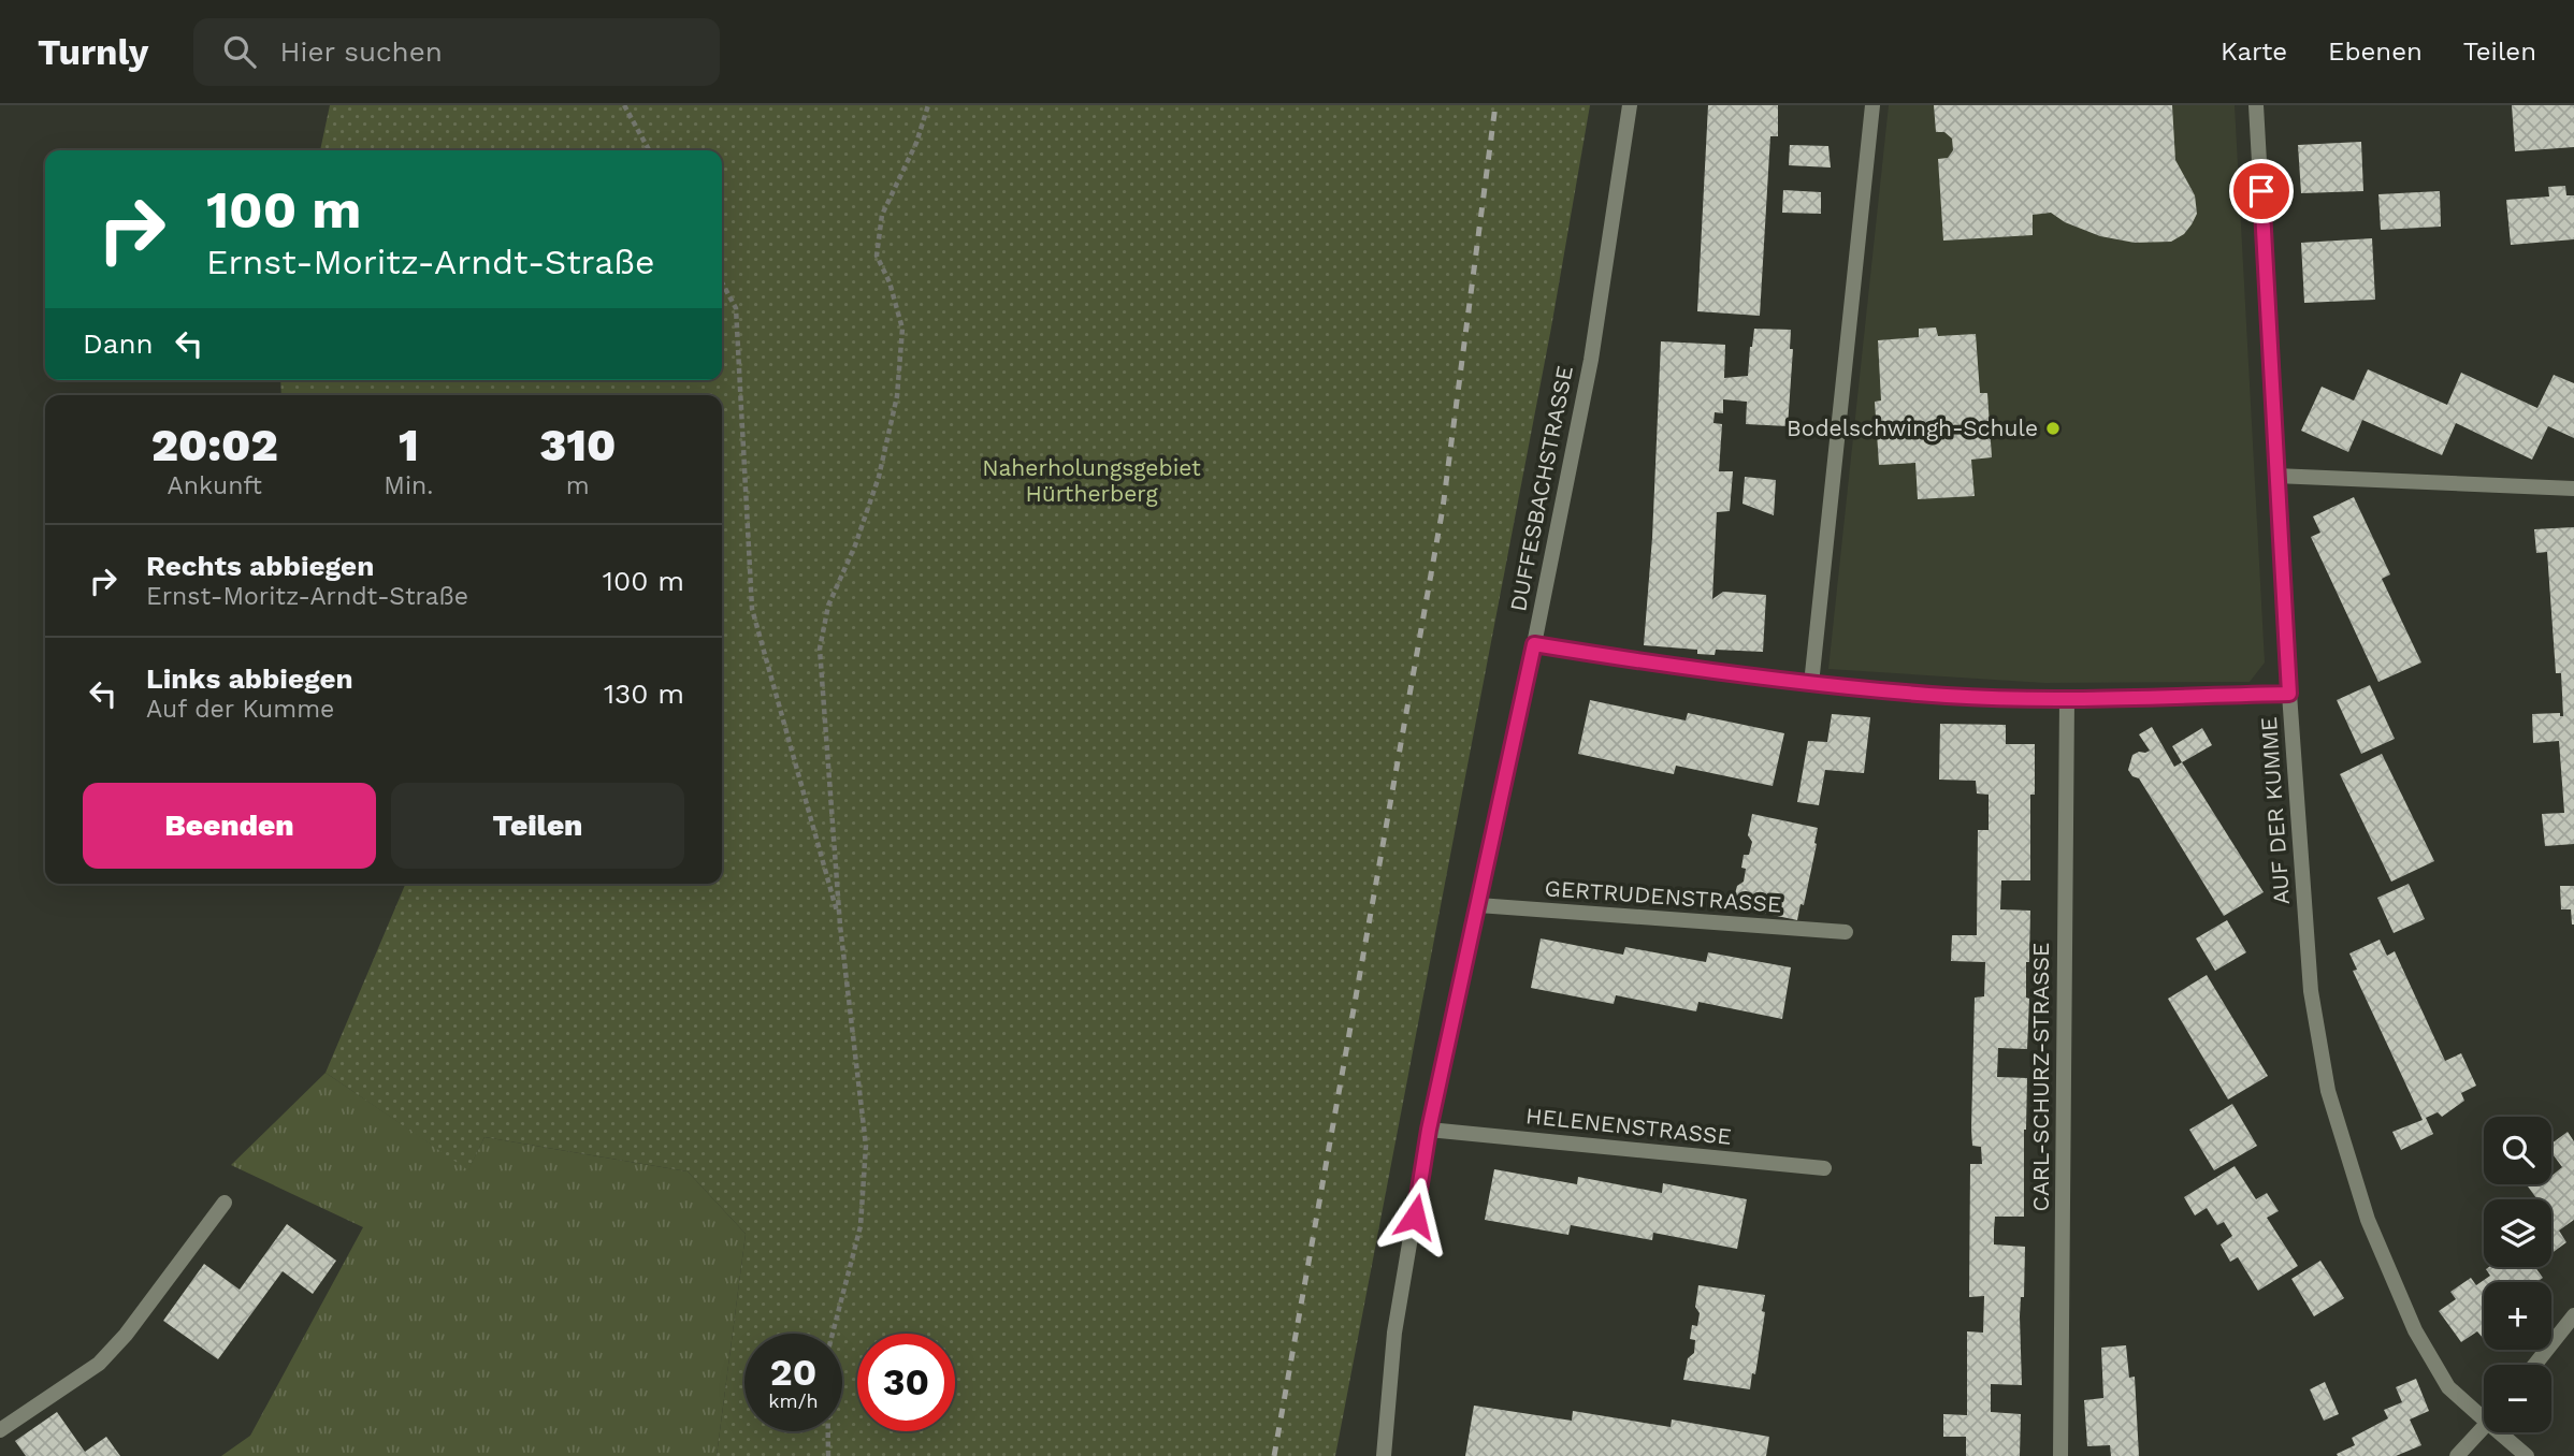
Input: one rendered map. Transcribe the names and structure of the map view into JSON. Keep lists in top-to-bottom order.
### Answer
{
  "streets": {
    "street": [
      "DUFFESBACHSTRASSE",
      "AUF DER KUMME",
      "GERTRUDENSTRASSE",
      "CARL-SCHURZ-STRASSE",
      "HELENENSTRASSE"
    ]
  },
  "crossings": [
    ["DUFFESBACHSTRASSE", "GERTRUDENSTRASSE"],
    ["DUFFESBACHSTRASSE", "HELENENSTRASSE"]
  ],
  "parks": ["Naherholungsgebiet Hürtherberg"],
  "places": ["Bodelschwingh-Schule"],
  "page": {
    "header": "Turnly",
    "search": "Hier suchen",
    "nav": ["Karte", "Ebenen", "Teilen"],
    "turn": ["100 m", "Ernst-Moritz-Arndt-Straße"],
    "then": "Dann",
    "eta": [
      "20:02",
      "Ankunft",
      "1",
      "Min.",
      "310",
      "m"
    ],
    "list": [
      {
        "name": "Rechts abbiegen",
        "note": "Ernst-Moritz-Arndt-Straße",
        "value": "100 m"
      },
      {
        "name": "Links abbiegen",
        "note": "Auf der Kumme",
        "value": "130 m"
      }
    ],
    "buttons": ["Beenden", "Teilen"],
    "map_buttons": ["+", "−"],
    "speed": "20 km/h",
    "limit": "30"
  }
}
